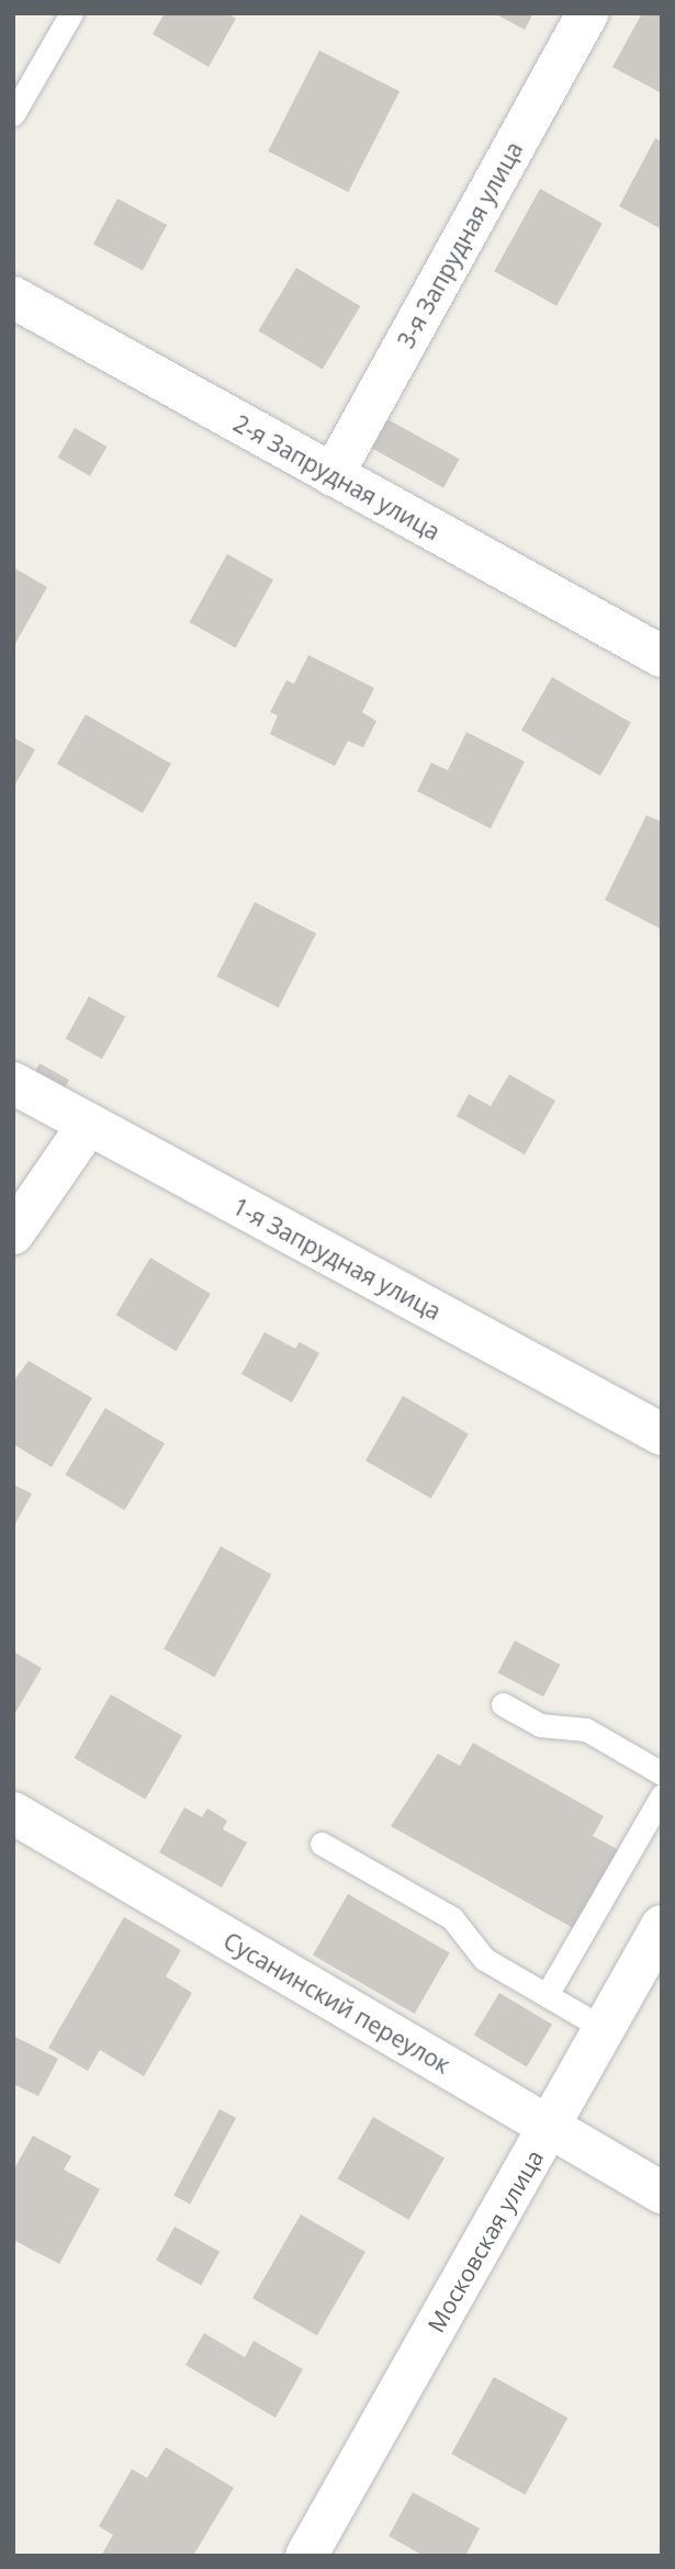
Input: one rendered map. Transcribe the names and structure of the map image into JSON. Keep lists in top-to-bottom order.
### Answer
{
  "streets": {
    "street": [
      "3-я Запрудная улица",
      "2-я Запрудная улица",
      "1-я Запрудная улица",
      "Сусанинский переулок",
      "Московская улица"
    ]
  },
  "crossings": [
    ["3-я Запрудная улица", "2-я Запрудная улица"],
    ["Сусанинский переулок", "Московская улица"]
  ]
}
